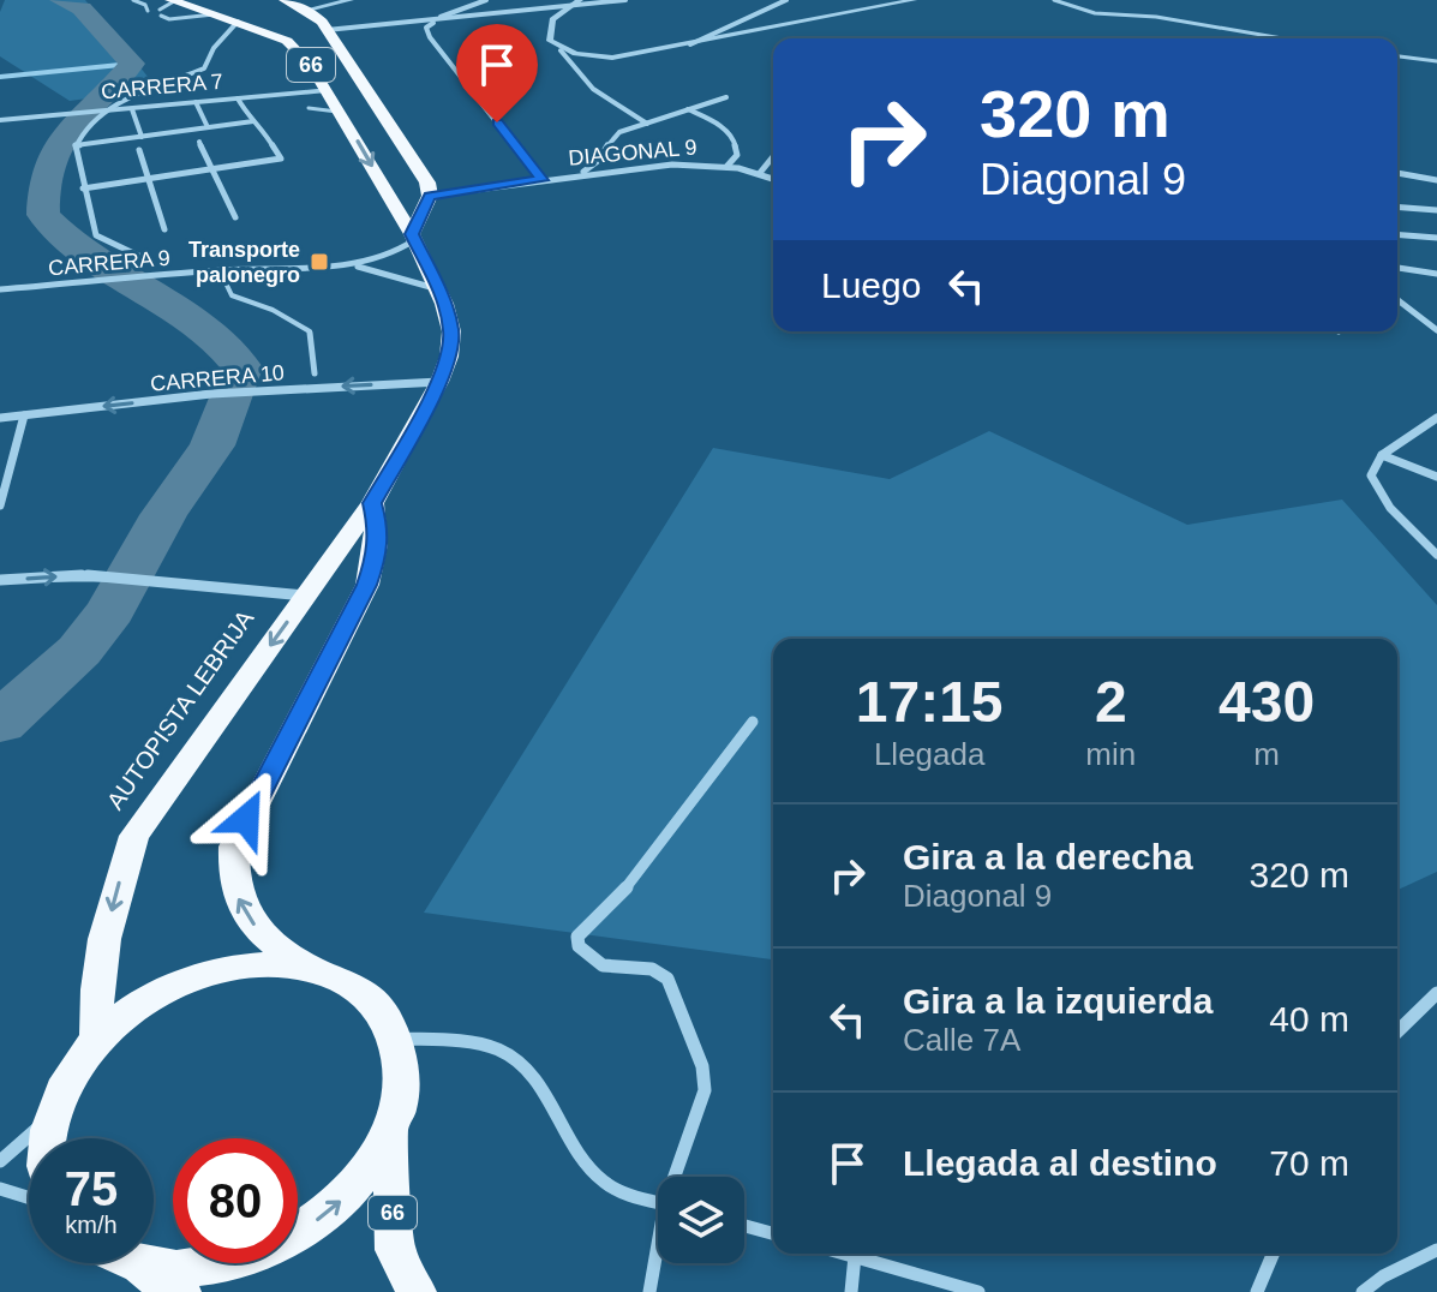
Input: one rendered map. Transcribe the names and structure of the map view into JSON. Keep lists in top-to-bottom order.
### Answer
{
  "streets": {
    "highway": ["66", "AUTOPISTA LEBRIJA"],
    "street": [
      "CARRERA 7",
      "DIAGONAL 9",
      "CARRERA 9",
      "CARRERA 10"
    ]
  },
  "crossings": [
    ["66", "DIAGONAL 9"],
    ["CARRERA 7", "AUTOPISTA LEBRIJA"],
    ["CARRERA 9", "AUTOPISTA LEBRIJA"],
    ["CARRERA 10", "AUTOPISTA LEBRIJA"]
  ],
  "one_way": ["CARRERA 10", "AUTOPISTA LEBRIJA"],
  "places": {
    "transit": ["Transporte palonegro"]
  },
  "page": {
    "turn": ["320 m", "Diagonal 9"],
    "then": "Luego",
    "eta": [
      "17:15",
      "Llegada",
      "2",
      "min",
      "430",
      "m"
    ],
    "list": [
      {
        "name": "Gira a la derecha",
        "note": "Diagonal 9",
        "value": "320 m"
      },
      {
        "name": "Gira a la izquierda",
        "note": "Calle 7A",
        "value": "40 m"
      },
      {
        "name": "Llegada al destino",
        "value": "70 m"
      }
    ],
    "speed": "75 km/h",
    "limit": "80"
  }
}
